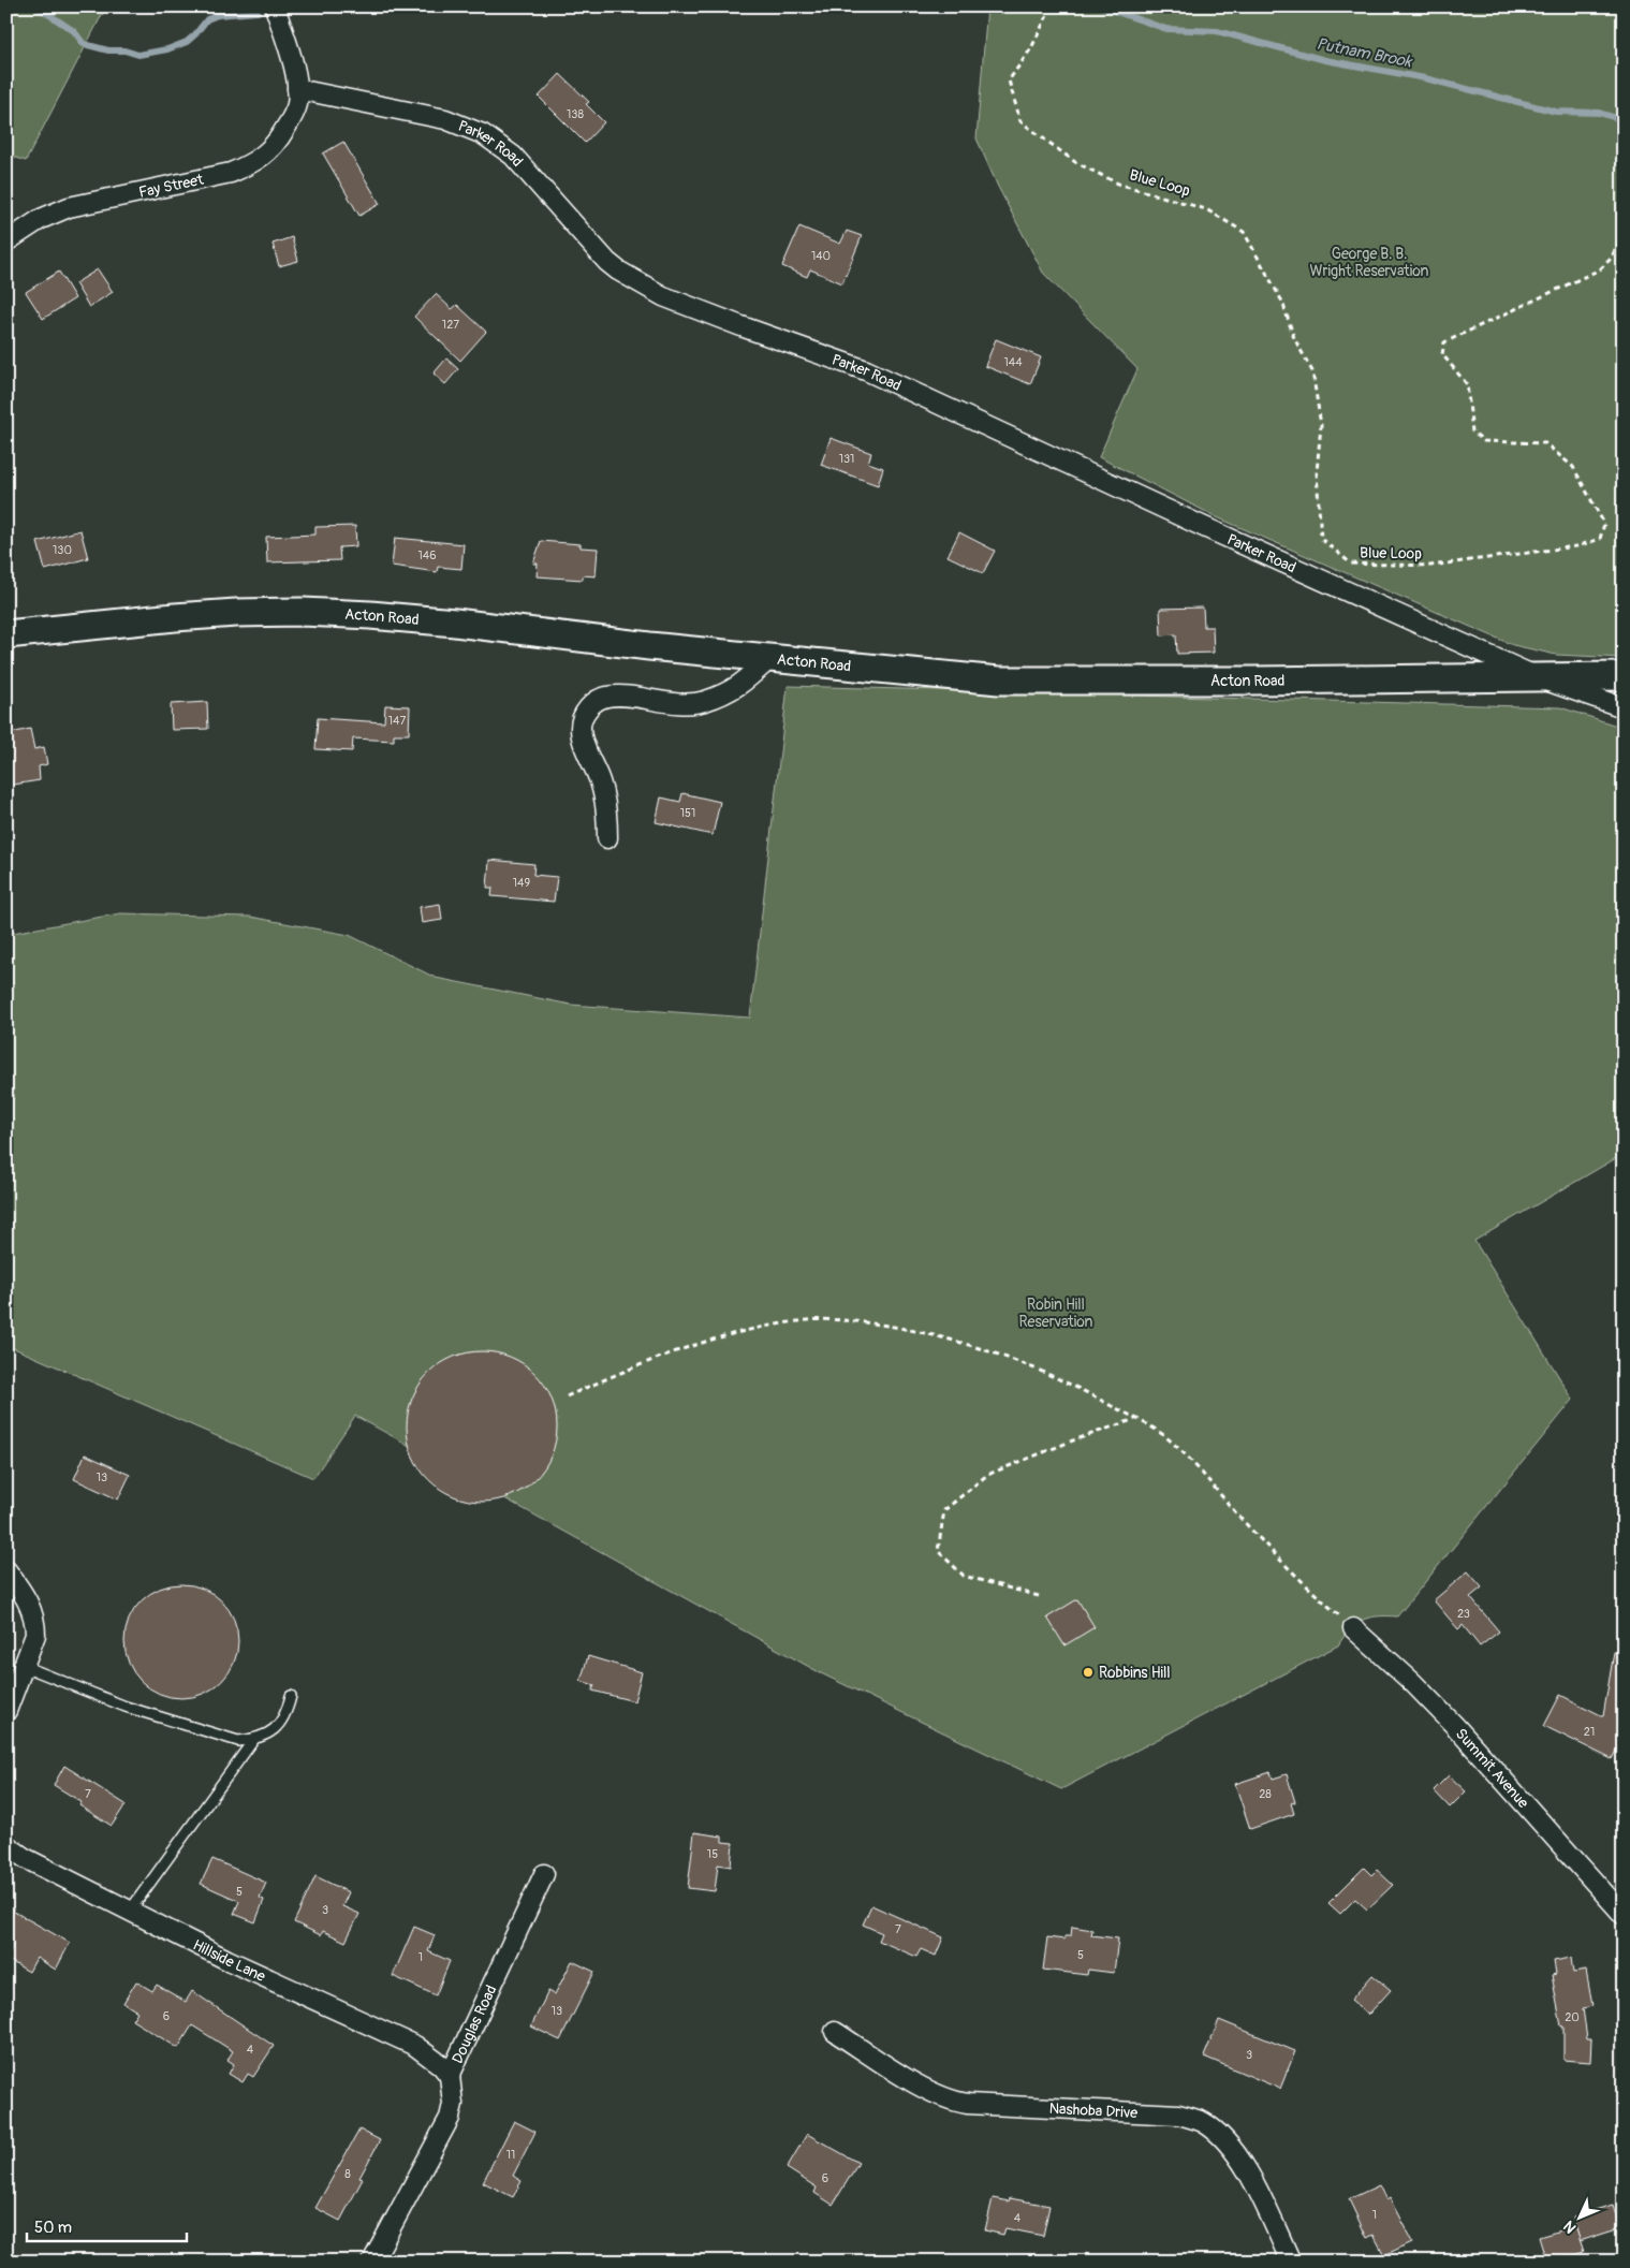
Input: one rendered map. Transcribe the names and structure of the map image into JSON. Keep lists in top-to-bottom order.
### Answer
{
  "streets": {
    "main road": ["Acton Road"],
    "street": [
      "Parker Road",
      "Fay Street",
      "Summit Avenue",
      "Hillside Lane",
      "Douglas Road",
      "Nashoba Drive"
    ],
    "path": ["Blue Loop"]
  },
  "crossings": [
    ["Parker Road", "Fay Street"],
    ["Parker Road", "Acton Road"],
    ["Hillside Lane", "Douglas Road"]
  ],
  "water": ["Putnam Brook"],
  "parks": ["George B. B. Wright Reservation", "Robin Hill Reservation"],
  "places": ["Robbins Hill"],
  "house_numbers": [
    "138",
    "140",
    "127",
    "144",
    "131",
    "130",
    "146",
    "147",
    "151",
    "149",
    "13",
    "23",
    "21",
    "7",
    "28",
    "15",
    "5",
    "3",
    "7",
    "5",
    "1",
    "13",
    "6",
    "20",
    "4",
    "3",
    "11",
    "8",
    "6",
    "1",
    "4"
  ],
  "scale_bar": "50 m",
  "north": "bottom left"
}
